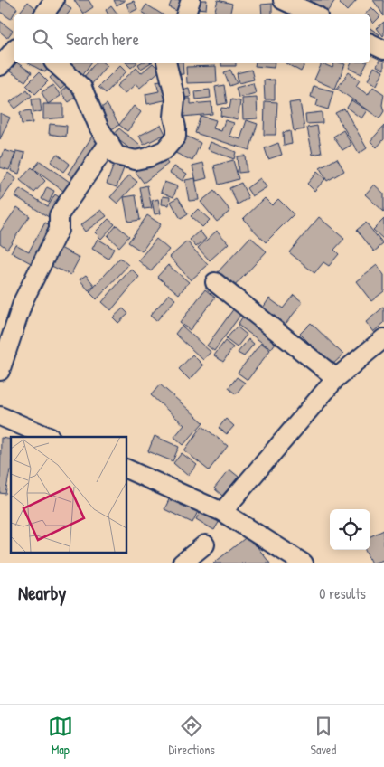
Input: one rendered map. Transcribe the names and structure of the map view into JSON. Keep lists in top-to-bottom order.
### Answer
{
  "page": {
    "search": "Search here",
    "heading": ["Nearby", "0 results"],
    "nav": ["Map", "Directions", "Saved"]
  }
}
